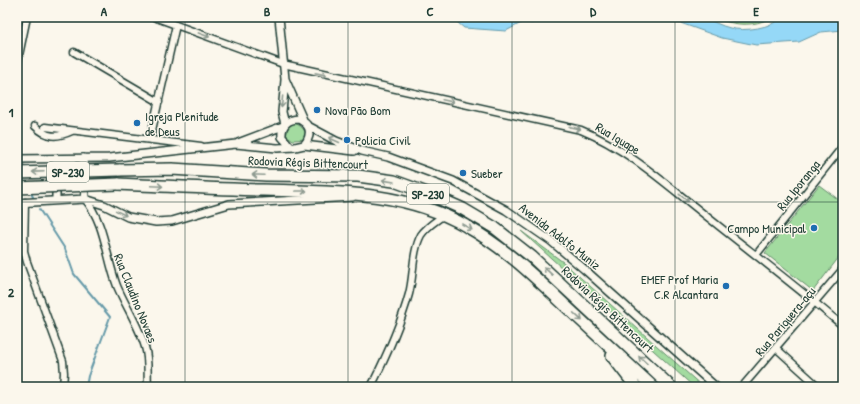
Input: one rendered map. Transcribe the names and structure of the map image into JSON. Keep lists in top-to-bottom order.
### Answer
{
  "streets": {
    "highway": ["Rodovia Régis Bittencourt", "SP-230"],
    "street": [
      "Rua Iguape",
      "Rua Iporanga",
      "Avenida Adolfo Muniz",
      "Rua Claudino Novaes",
      "Rua Pariquera-açu"
    ]
  },
  "crossings": [
    ["Rua Iguape", "Rua Iporanga"],
    ["Rua Iguape", "Rua Pariquera-açu"]
  ],
  "one_way": ["Rua Iguape"],
  "places": [
    "Nova Pão Bom",
    "Igreja Plenitude de Deus",
    "Policia Civil",
    "Sueber",
    "Campo Municipal",
    "EMEF Prof Maria C.R Alcantara"
  ],
  "grid": {
    "columns": [
      "A",
      "B",
      "C",
      "D",
      "E"
    ],
    "rows": ["1", "2"]
  }
}
